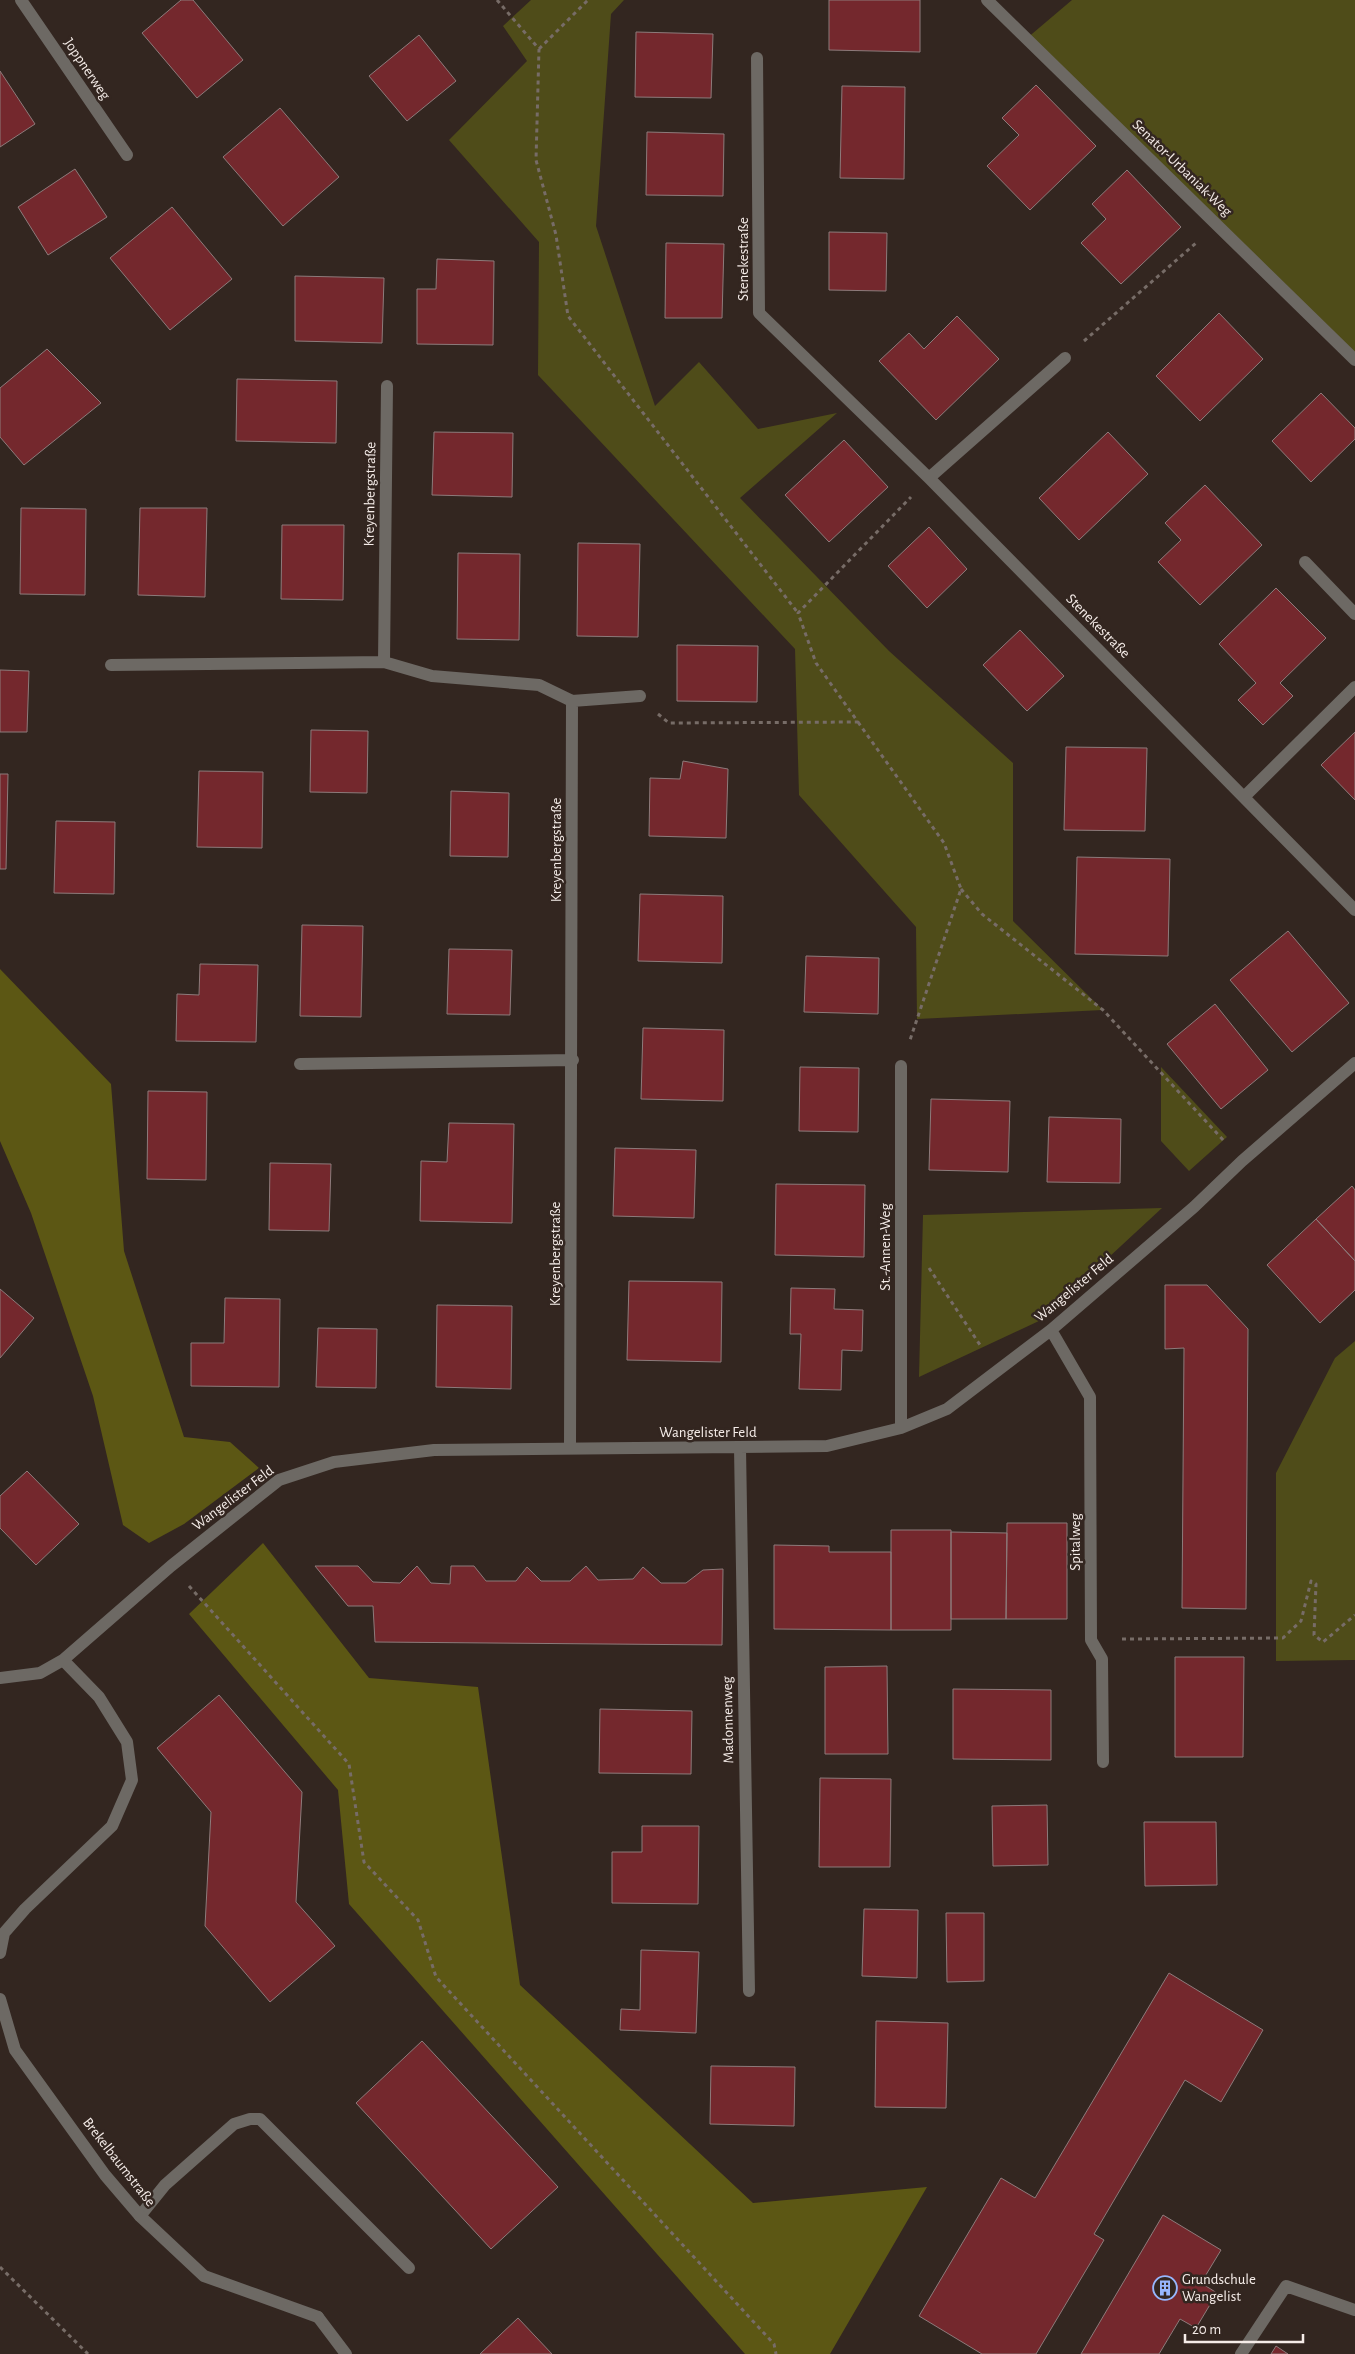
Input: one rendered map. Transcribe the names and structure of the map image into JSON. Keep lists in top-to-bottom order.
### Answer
{
  "streets": {
    "street": [
      "Joppnerweg",
      "Senator-Urbaniak-Weg",
      "Stenekestraße",
      "Kreyenbergstraße",
      "St.-Annen-Weg",
      "Wangelister Feld",
      "Spitalweg",
      "Madonnenweg",
      "Brekelbaumstraße"
    ]
  },
  "crossings": [
    ["Kreyenbergstraße", "Wangelister Feld"],
    ["St.-Annen-Weg", "Wangelister Feld"],
    ["Wangelister Feld", "Spitalweg"],
    ["Wangelister Feld", "Madonnenweg"]
  ],
  "places": {
    "building": ["Grundschule Wangelist"]
  },
  "scale_bar": "20 m"
}
